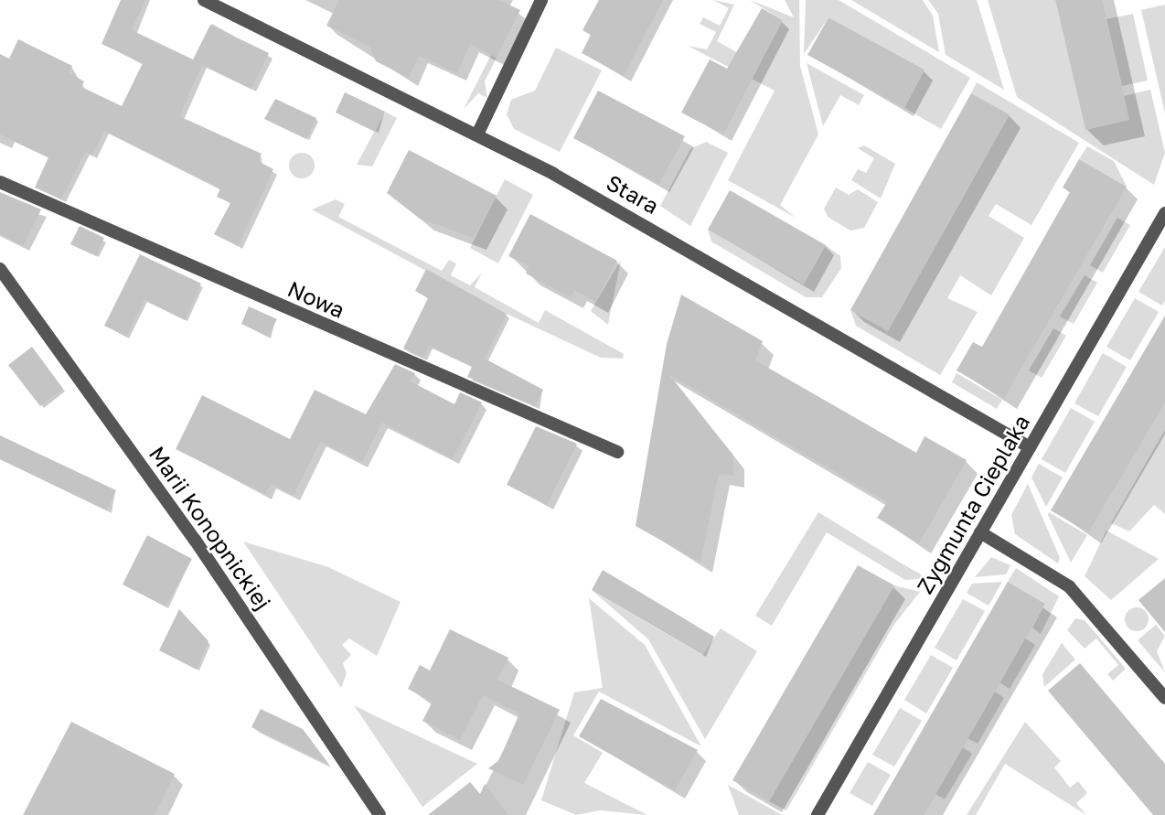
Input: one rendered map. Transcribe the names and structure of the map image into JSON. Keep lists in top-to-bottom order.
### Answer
{
  "streets": {
    "street": [
      "Stara",
      "Nowa",
      "Zygmunta Cieplaka",
      "Marii Konopnickiej"
    ]
  },
  "crossings": [
    ["Stara", "Zygmunta Cieplaka"]
  ]
}
